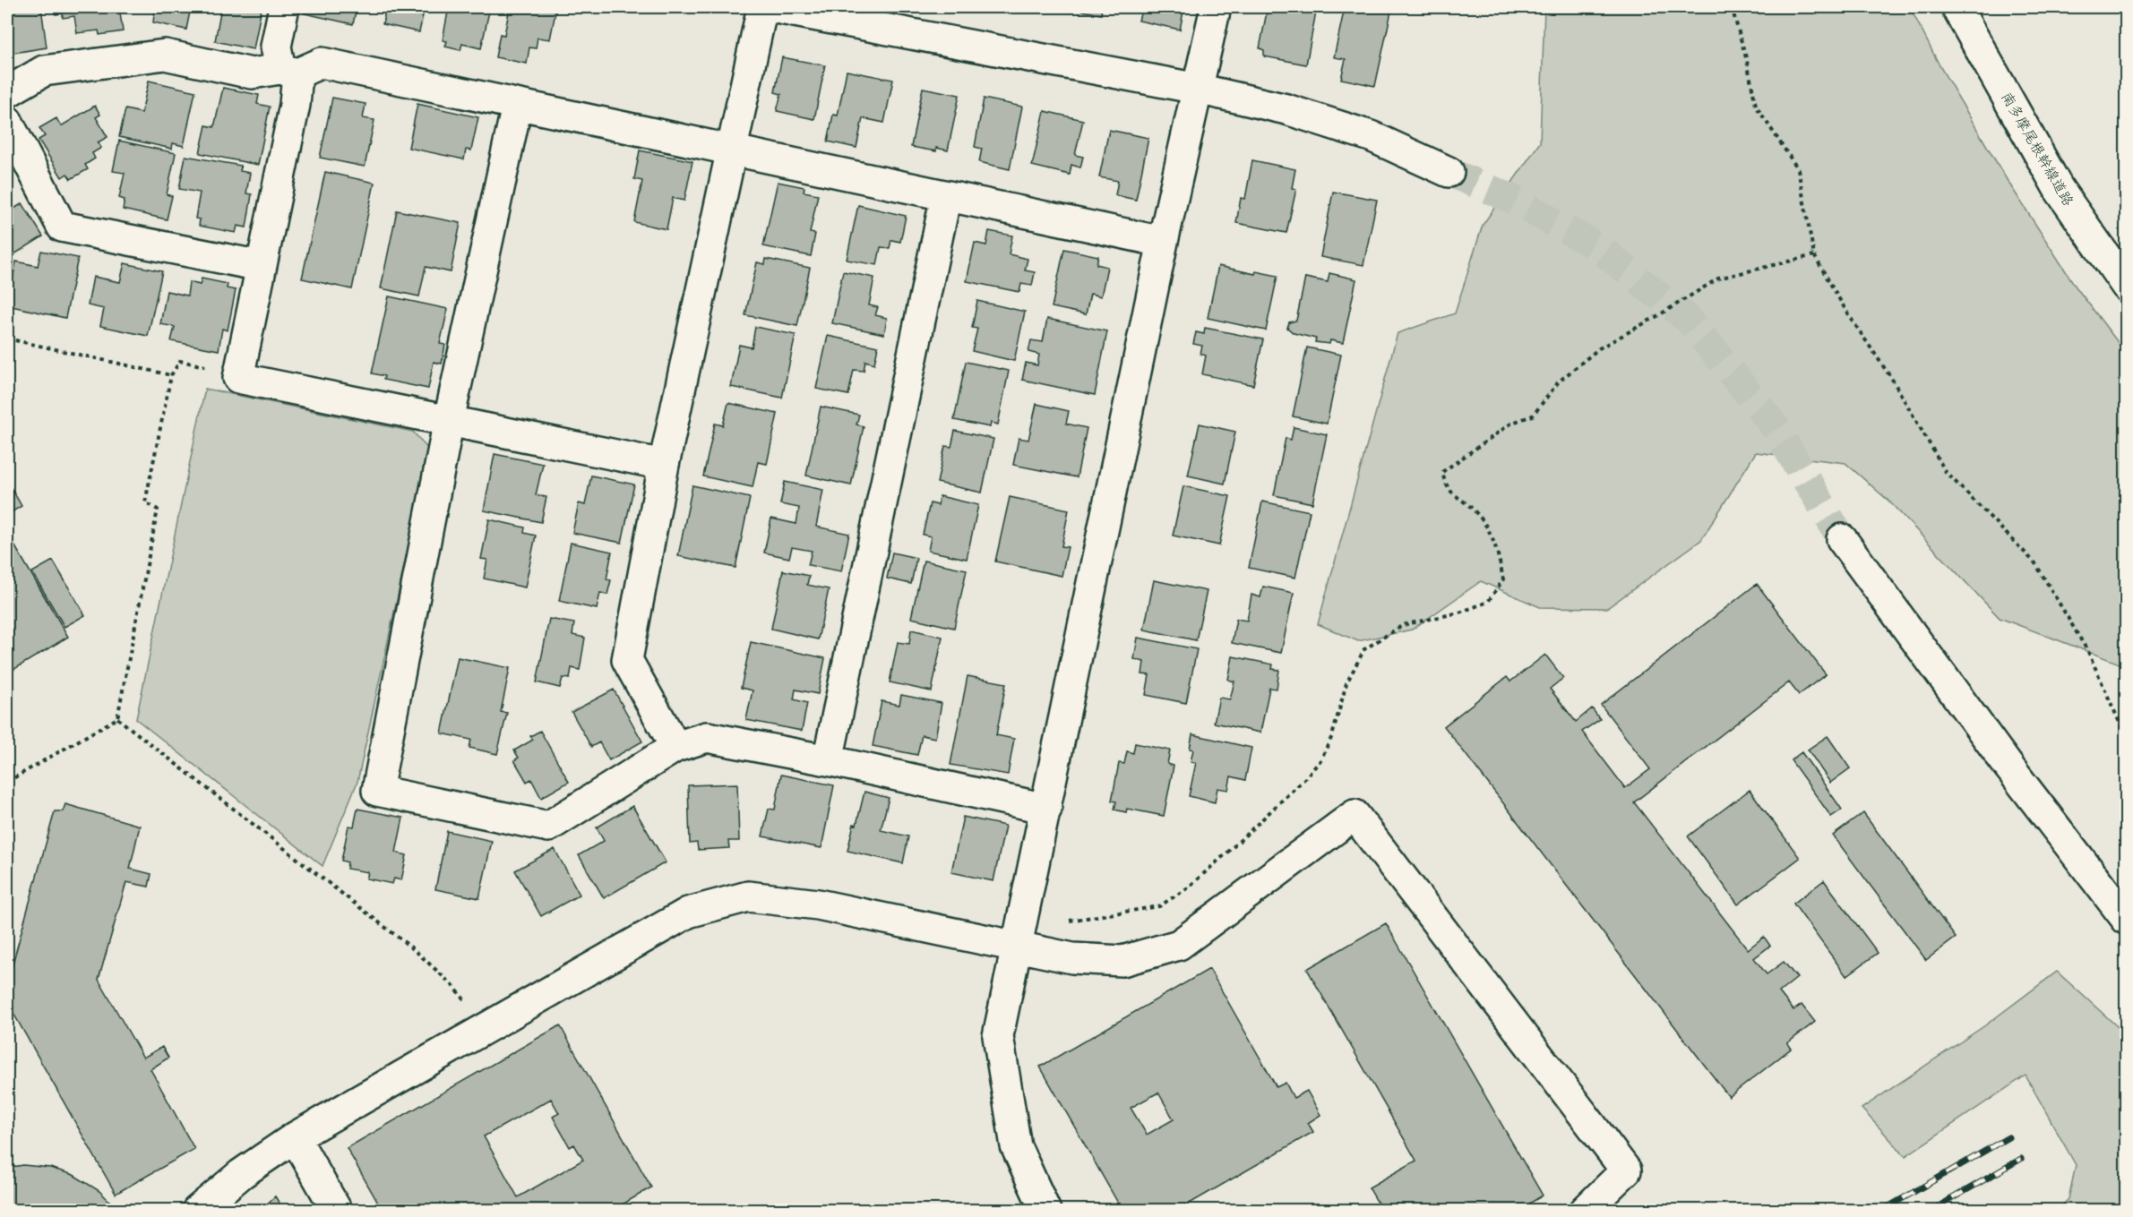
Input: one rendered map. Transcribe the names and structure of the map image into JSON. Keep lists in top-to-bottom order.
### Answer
{
  "streets": {
    "street": ["南多摩尾根幹線道路"]
  }
}
